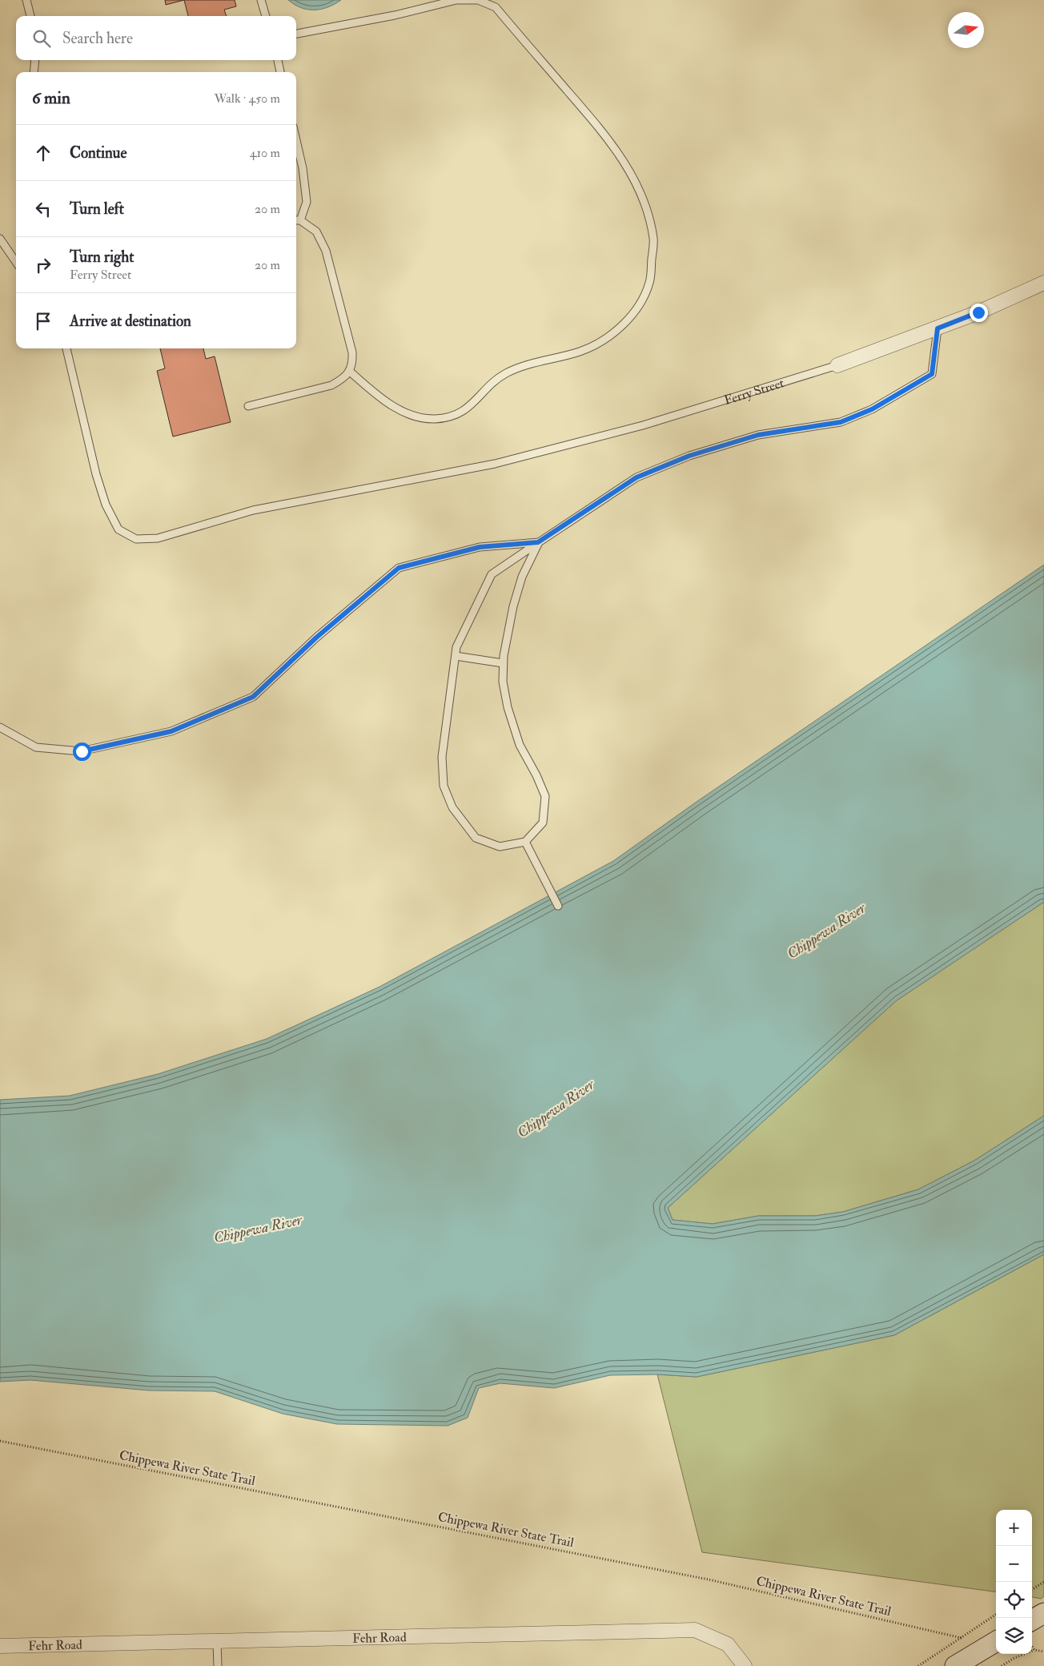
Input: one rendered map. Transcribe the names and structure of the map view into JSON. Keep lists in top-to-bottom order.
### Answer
{
  "streets": {
    "street": ["Ferry Street", "Fehr Road"],
    "path": ["Chippewa River State Trail"]
  },
  "water": ["Chippewa River"],
  "north": "right",
  "page": {
    "search": "Search here",
    "heading": ["6 min", "Walk · 450 m"],
    "list": [
      ["Continue", "410 m"],
      ["Turn left", "20 m"],
      ["Turn right", "Ferry Street", "20 m"],
      "Arrive at destination"
    ],
    "map_buttons": ["+", "−"]
  }
}
